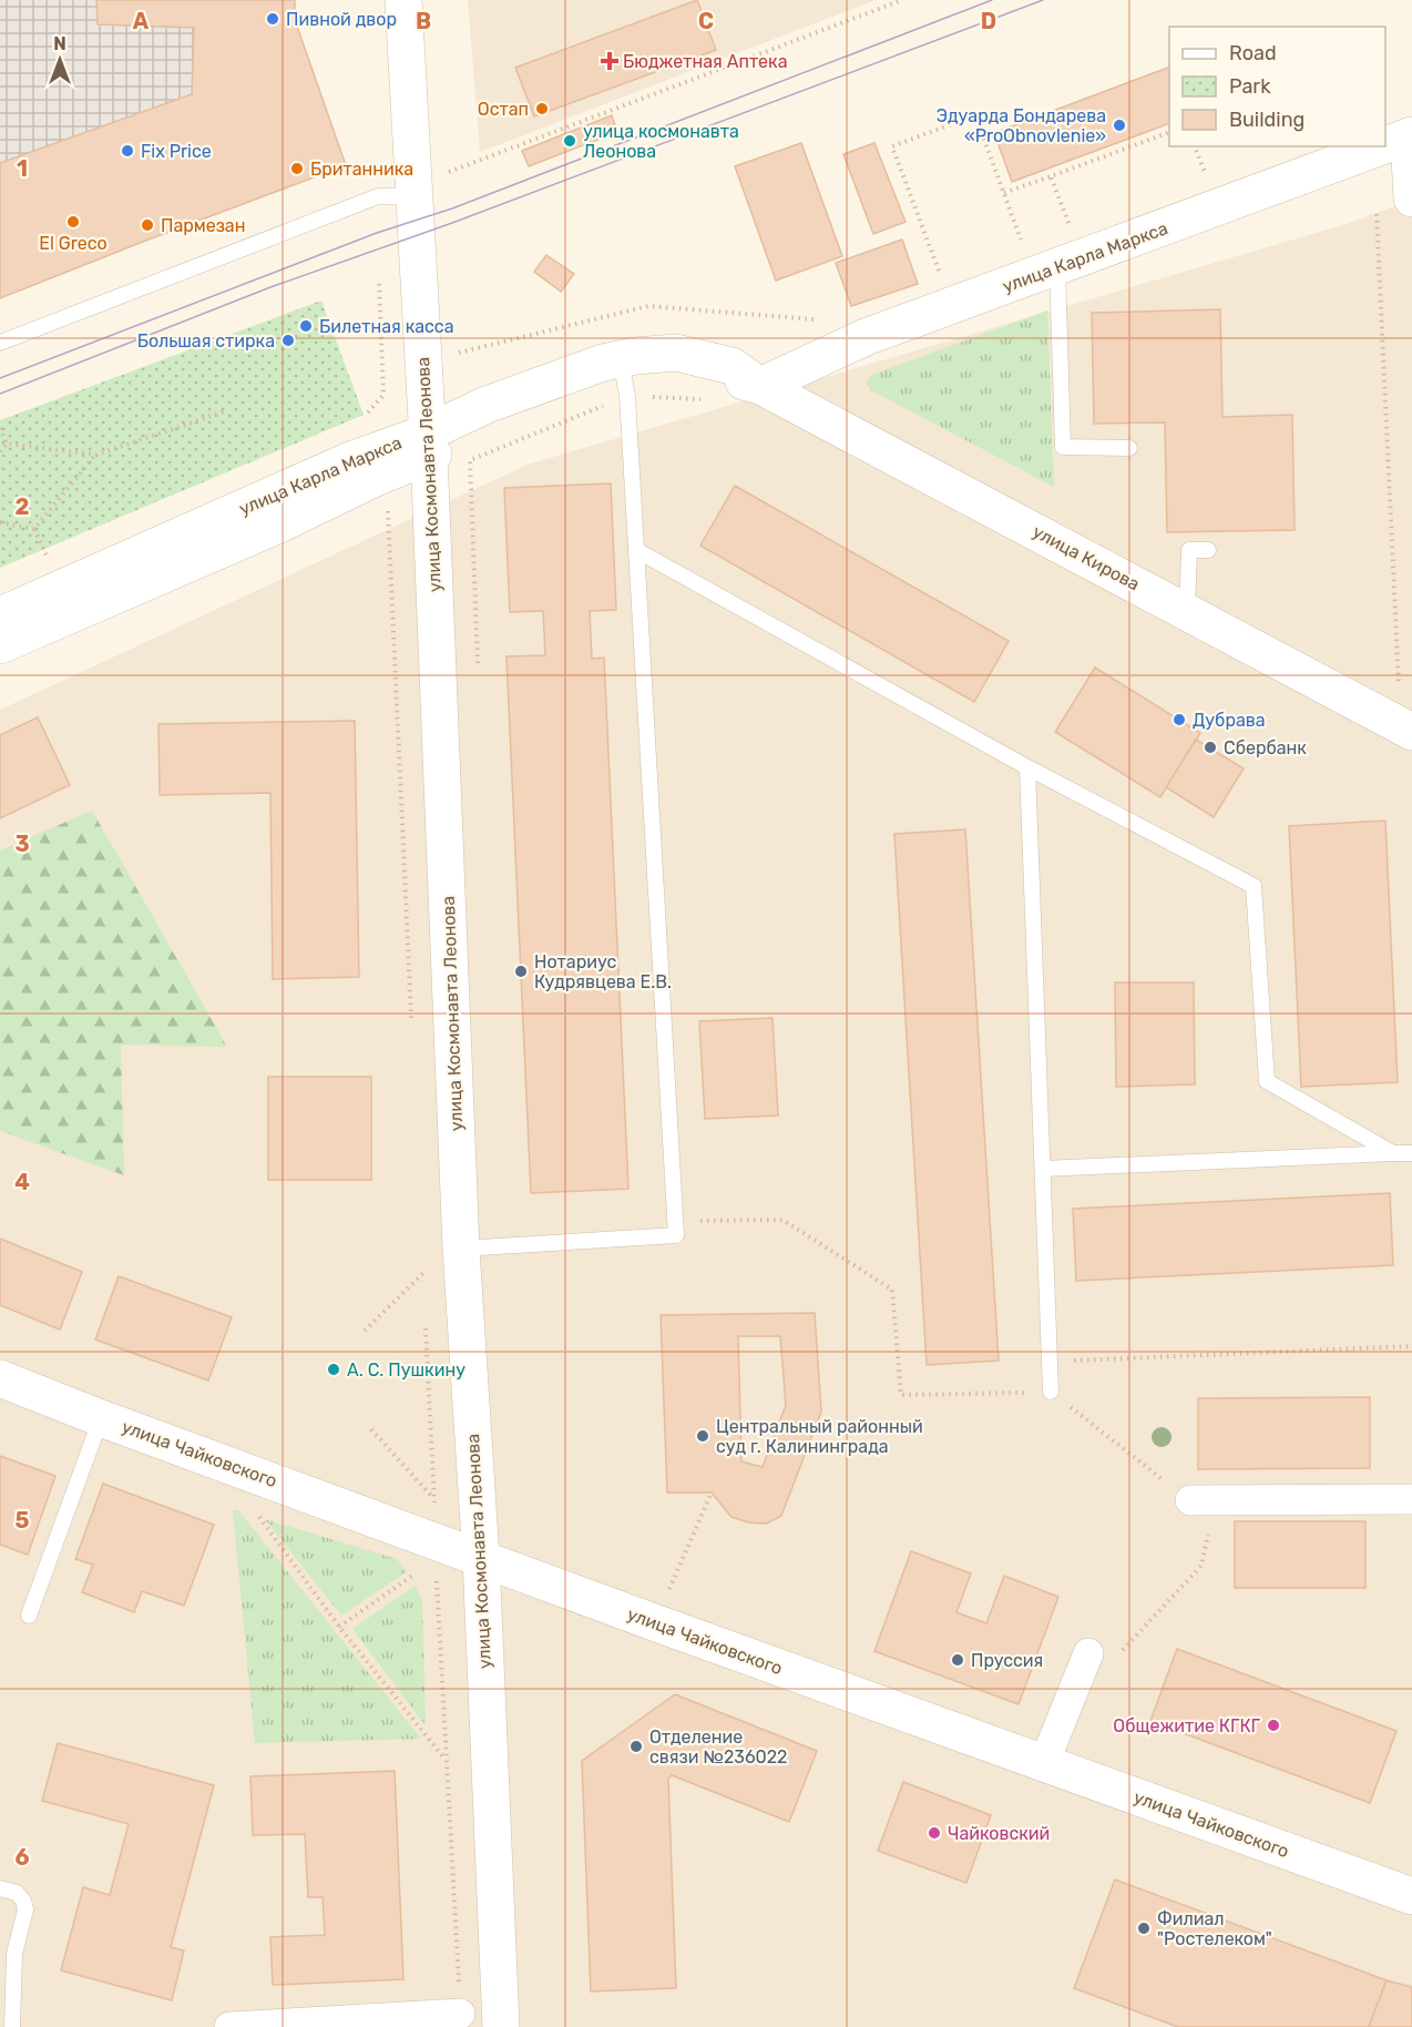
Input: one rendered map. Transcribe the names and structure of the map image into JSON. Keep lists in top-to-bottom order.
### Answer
{
  "streets": {
    "main road": [
      "улица Карла Маркса",
      "улица Космонавта Леонова",
      "улица Кирова",
      "улица Чайковского"
    ]
  },
  "crossings": [
    ["улица Карла Маркса", "улица Космонавта Леонова"],
    ["улица Карла Маркса", "улица Кирова"],
    ["улица Космонавта Леонова", "улица Чайковского"]
  ],
  "places": {
    "other": [
      "Пивной двор",
      "Остап",
      "Эдуарда Бондарева «ProObnovlenie»",
      "улица космонавта Леонова",
      "Fix Price",
      "Британника",
      "El Greco",
      "Пармезан",
      "Билетная касса",
      "Большая стирка",
      "Дубрава",
      "Сбербанк",
      "Нотариус Кудрявцева Е.В.",
      "А. С. Пушкину",
      "Центральный районный суд г. Калининграда",
      "Пруссия",
      "Общежитие КГКГ",
      "Отделение связи №236022",
      "Чайковский",
      "Филиал \"Ростелеком\""
    ],
    "health": ["Бюджетная Аптека"]
  },
  "legend": ["Road", "Park", "Building"],
  "north": "top",
  "grid": {
    "columns": [
      "A",
      "B",
      "C",
      "D"
    ],
    "rows": [
      "1",
      "2",
      "3",
      "4",
      "5",
      "6"
    ]
  }
}
